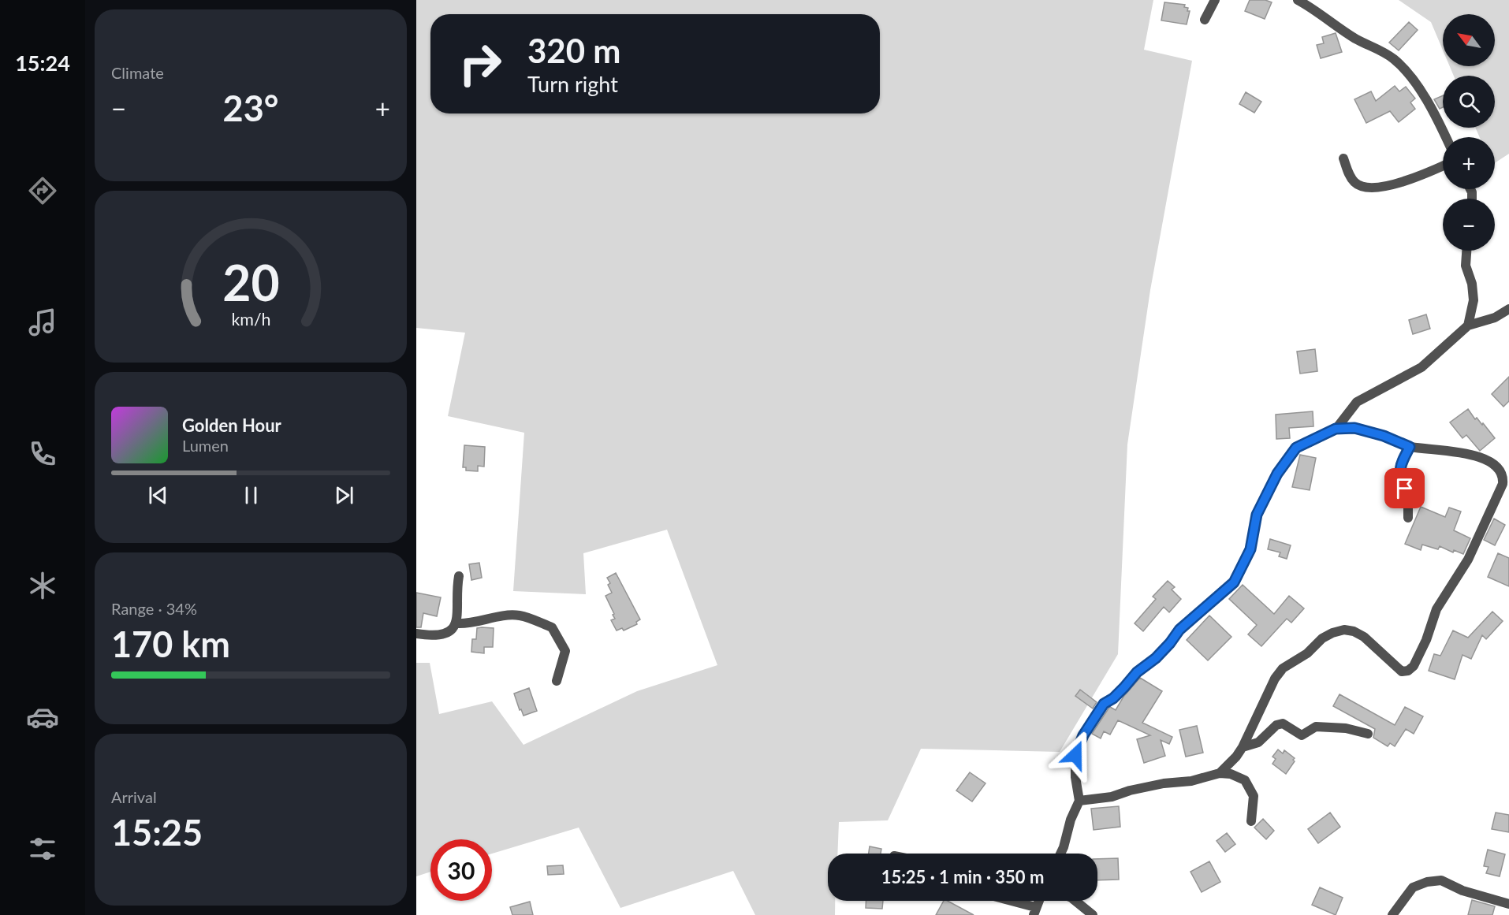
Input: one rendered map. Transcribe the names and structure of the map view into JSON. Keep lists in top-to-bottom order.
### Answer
{
  "north": "top left",
  "page": {
    "tabs": "15:24",
    "tile": [
      "Climate",
      ["Range · 34%", "170 km"],
      ["Arrival", "15:25"]
    ],
    "map_buttons": ["+", "−"],
    "turn": ["320 m", "Turn right"],
    "heat": ["−", "23°", "+"],
    "song": ["Golden Hour", "Lumen"],
    "limit": "30",
    "trip": "15:25 · 1 min · 350 m",
    "gauge": ["20", "km/h"]
  }
}
